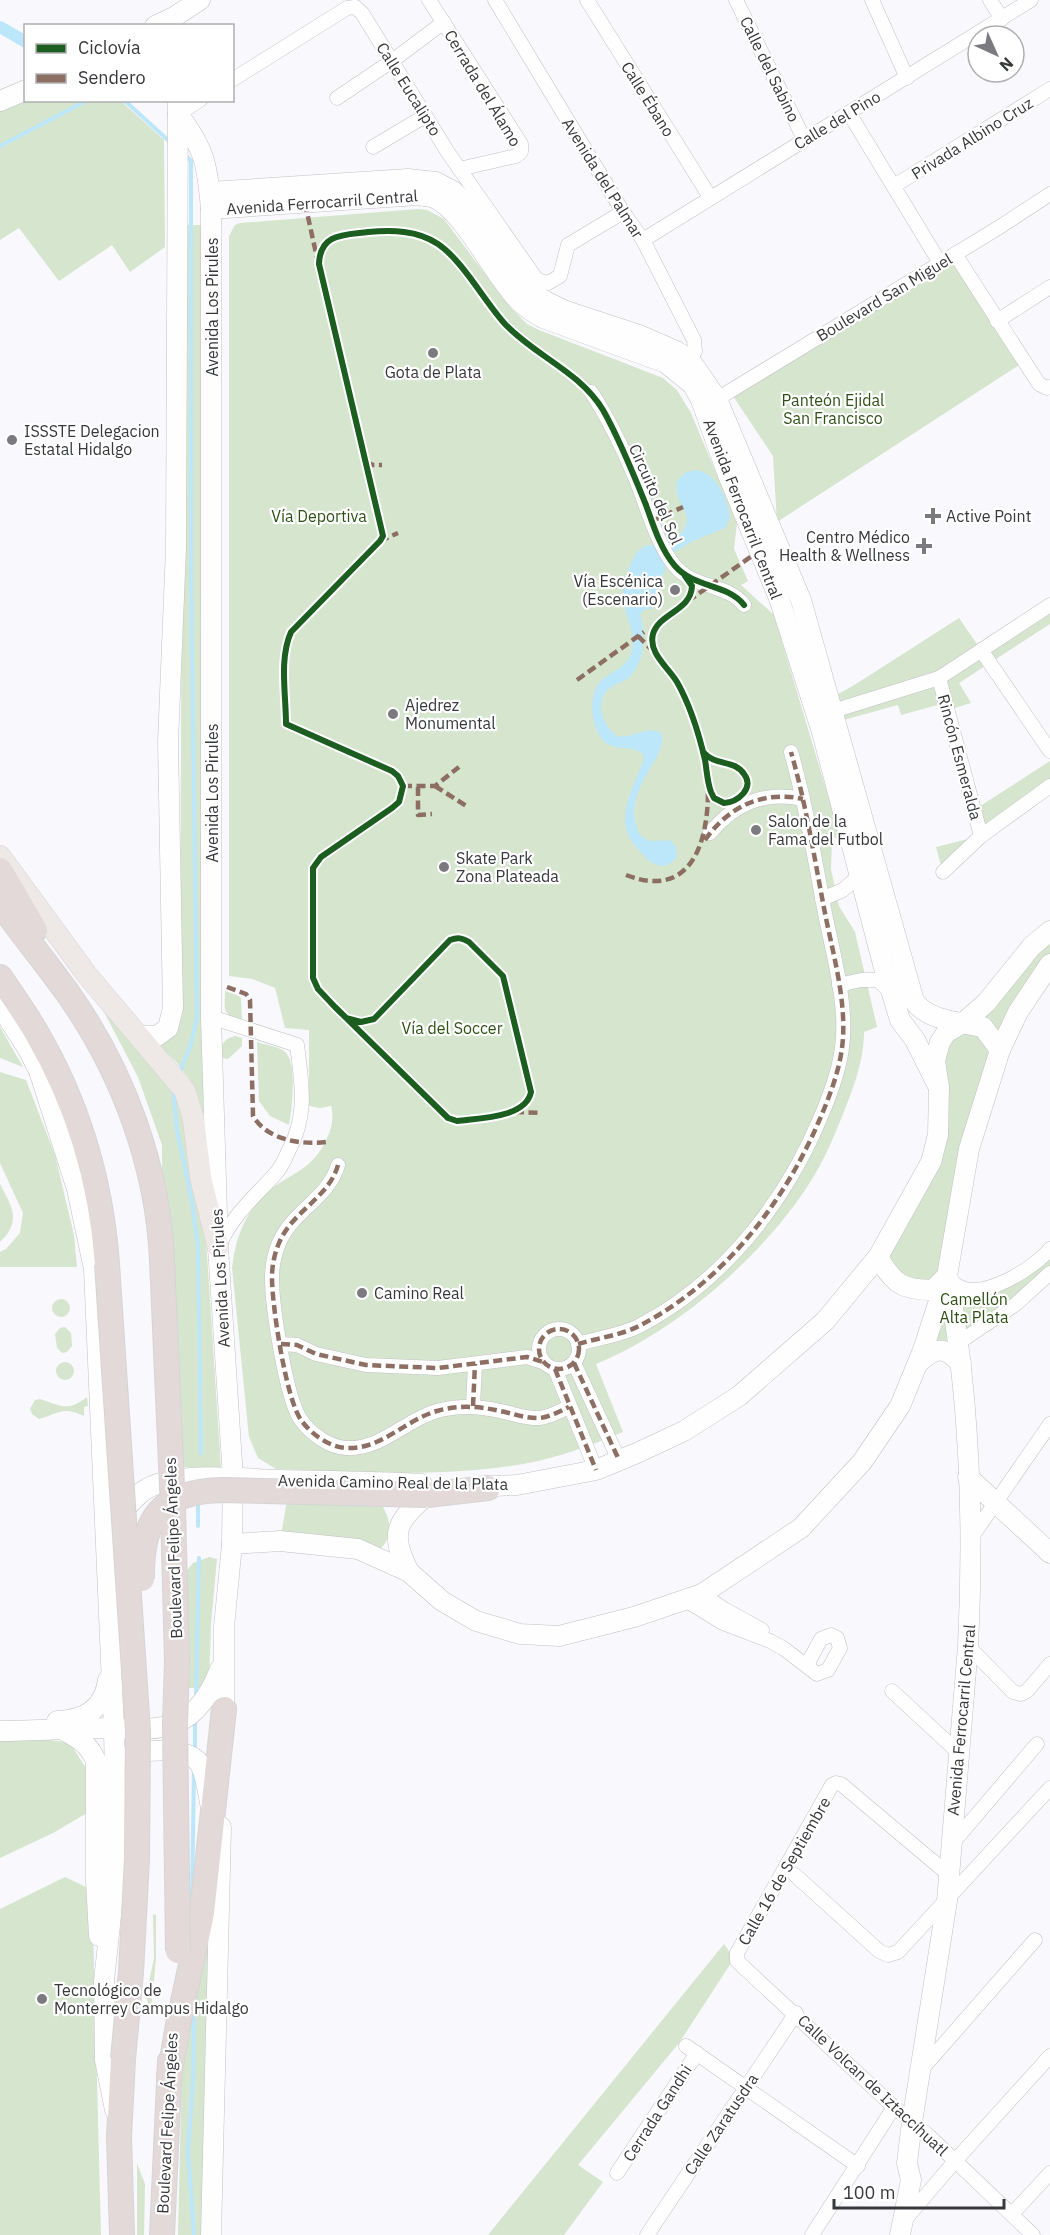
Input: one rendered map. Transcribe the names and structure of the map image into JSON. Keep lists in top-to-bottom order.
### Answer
{
  "streets": {
    "highway": ["Boulevard Felipe Ángeles"],
    "street": [
      "Calle del Sabino",
      "Cerrada del Álamo",
      "Calle Eucalipto",
      "Calle Ébano",
      "Calle del Pino",
      "Privada Albino Cruz",
      "Avenida del Palmar",
      "Avenida Ferrocarril Central",
      "Boulevard San Miguel",
      "Avenida Los Pirules",
      "Circuito del Sol",
      "Rincón Esmeralda",
      "Avenida Camino Real de la Plata",
      "Calle 16 de Septiembre",
      "Calle Volcan de Iztaccíhuatl",
      "Cerrada Gandhi",
      "Calle Zaratusdra"
    ]
  },
  "crossings": [
    ["Calle del Sabino", "Calle del Pino"],
    ["Cerrada del Álamo", "Calle Eucalipto"],
    ["Calle Eucalipto", "Avenida del Palmar"],
    ["Calle Ébano", "Calle del Pino"],
    ["Calle del Pino", "Avenida del Palmar"],
    ["Avenida del Palmar", "Avenida Ferrocarril Central"],
    ["Avenida Ferrocarril Central", "Boulevard San Miguel"],
    ["Avenida Ferrocarril Central", "Avenida Los Pirules"],
    ["Avenida Ferrocarril Central", "Rincón Esmeralda"],
    ["Avenida Ferrocarril Central", "Avenida Camino Real de la Plata"],
    ["Avenida Ferrocarril Central", "Calle 16 de Septiembre"],
    ["Avenida Ferrocarril Central", "Calle Volcan de Iztaccíhuatl"],
    ["Avenida Los Pirules", "Avenida Camino Real de la Plata"],
    ["Calle 16 de Septiembre", "Calle Volcan de Iztaccíhuatl"],
    ["Calle Volcan de Iztaccíhuatl", "Calle Zaratusdra"],
    ["Cerrada Gandhi", "Calle Zaratusdra"]
  ],
  "parks": [
    "Panteón Ejidal San Francisco",
    "Vía Deportiva",
    "Vía del Soccer",
    "Camellón Alta Plata"
  ],
  "places": {
    "other": [
      "Gota de Plata",
      "ISSSTE Delegacion Estatal Hidalgo",
      "Vía Escénica (Escenario)",
      "Ajedrez Monumental",
      "Salon de la Fama del Futbol",
      "Skate Park Zona Plateada",
      "Camino Real",
      "Tecnológico de Monterrey Campus Hidalgo"
    ],
    "health": ["Active Point", "Centro Médico Health & Wellness"]
  },
  "legend": ["Ciclovía", "Sendero"],
  "scale_bar": "100 m",
  "north": "bottom right"
}
